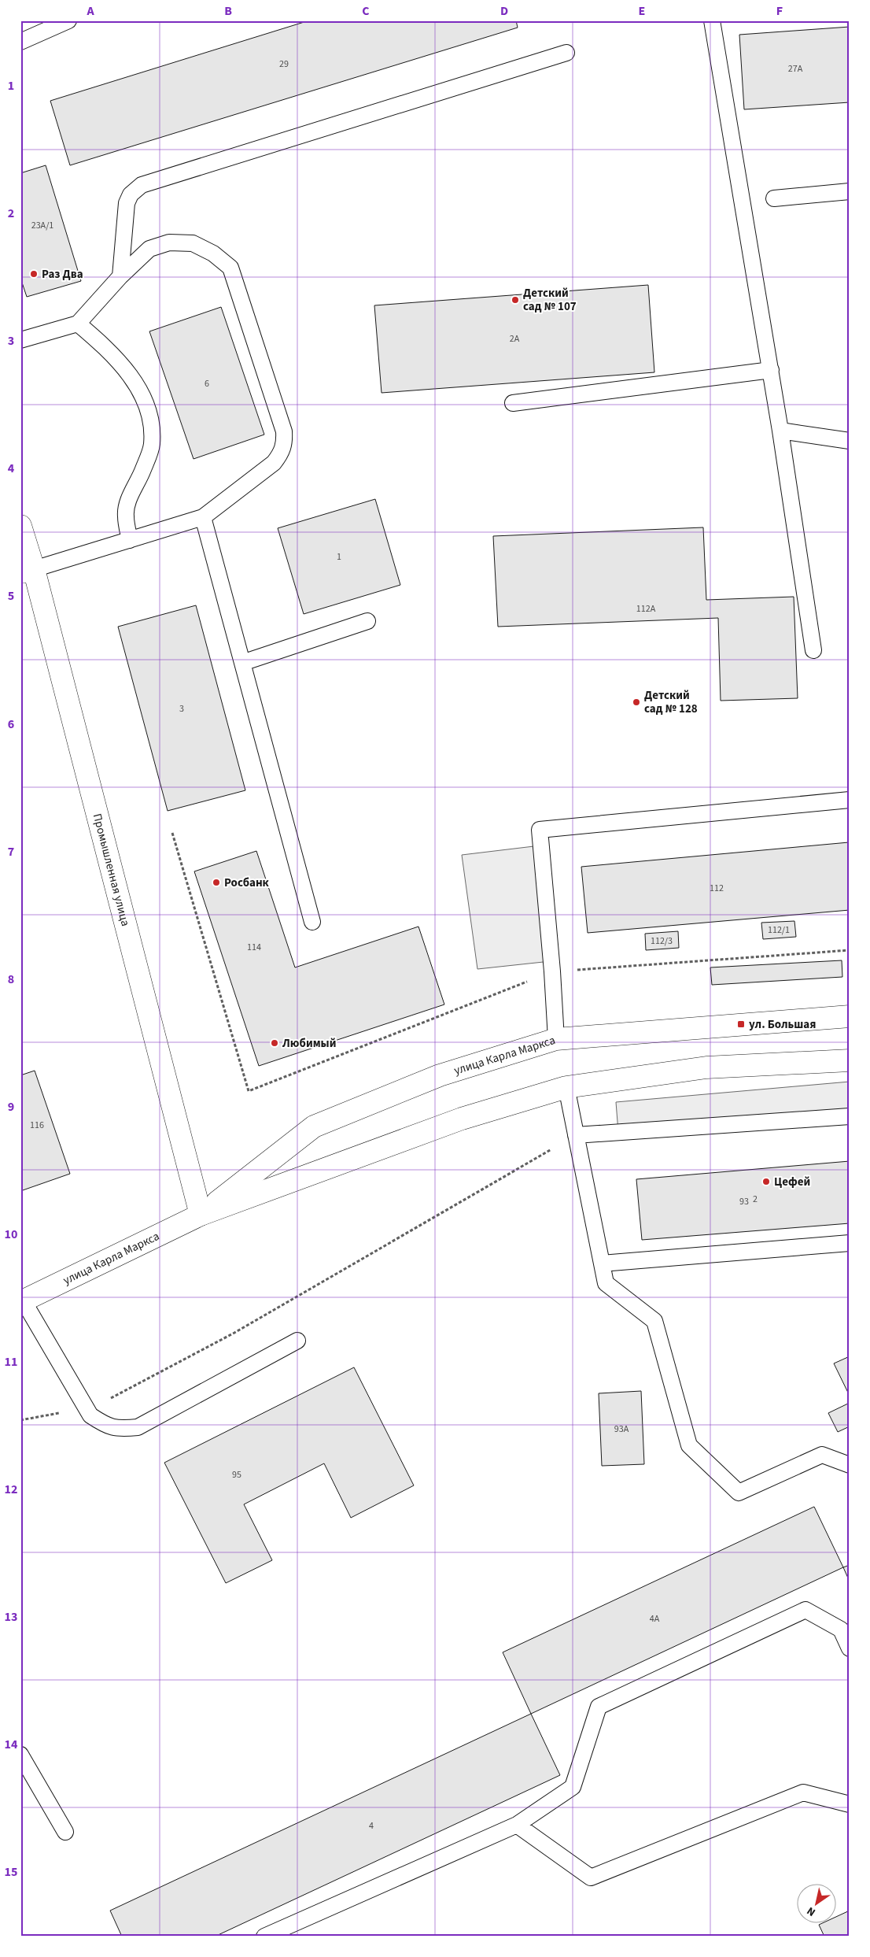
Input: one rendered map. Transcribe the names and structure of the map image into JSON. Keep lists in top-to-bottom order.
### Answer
{
  "streets": {
    "main road": ["Промышленная улица", "улица Карла Маркса"]
  },
  "crossings": [
    ["Промышленная улица", "улица Карла Маркса"]
  ],
  "places": {
    "other": [
      "Раз Два",
      "Детский сад № 107",
      "Детский сад № 128",
      "Росбанк",
      "Любимый",
      "Цефей"
    ],
    "transit": ["ул. Большая"]
  },
  "house_numbers": [
    "29",
    "27А",
    "23А/1",
    "2А",
    "6",
    "1",
    "112А",
    "3",
    "112",
    "112/1",
    "112/3",
    "114",
    "116",
    "2",
    "93",
    "93А",
    "95",
    "4А",
    "4"
  ],
  "north": "bottom left",
  "grid": {
    "columns": [
      "A",
      "B",
      "C",
      "D",
      "E",
      "F"
    ],
    "rows": [
      "1",
      "2",
      "3",
      "4",
      "5",
      "6",
      "7",
      "8",
      "9",
      "10",
      "11",
      "12",
      "13",
      "14",
      "15"
    ]
  }
}
